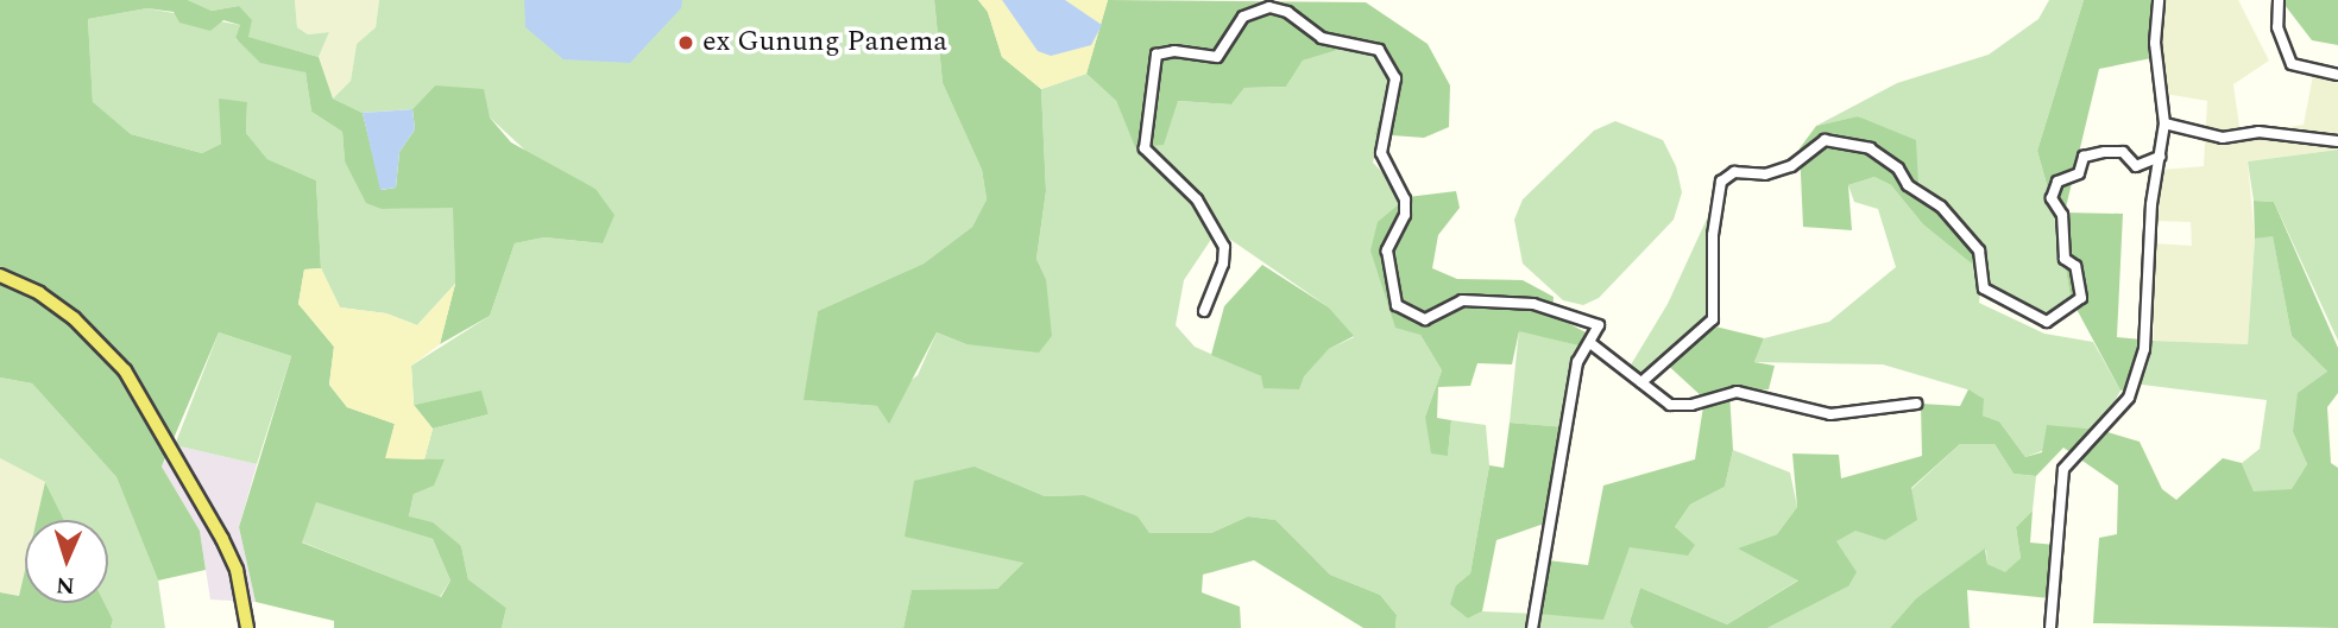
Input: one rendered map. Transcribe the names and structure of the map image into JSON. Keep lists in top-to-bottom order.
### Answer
{
  "places": ["ex Gunung Panema"],
  "north": "bottom"
}
